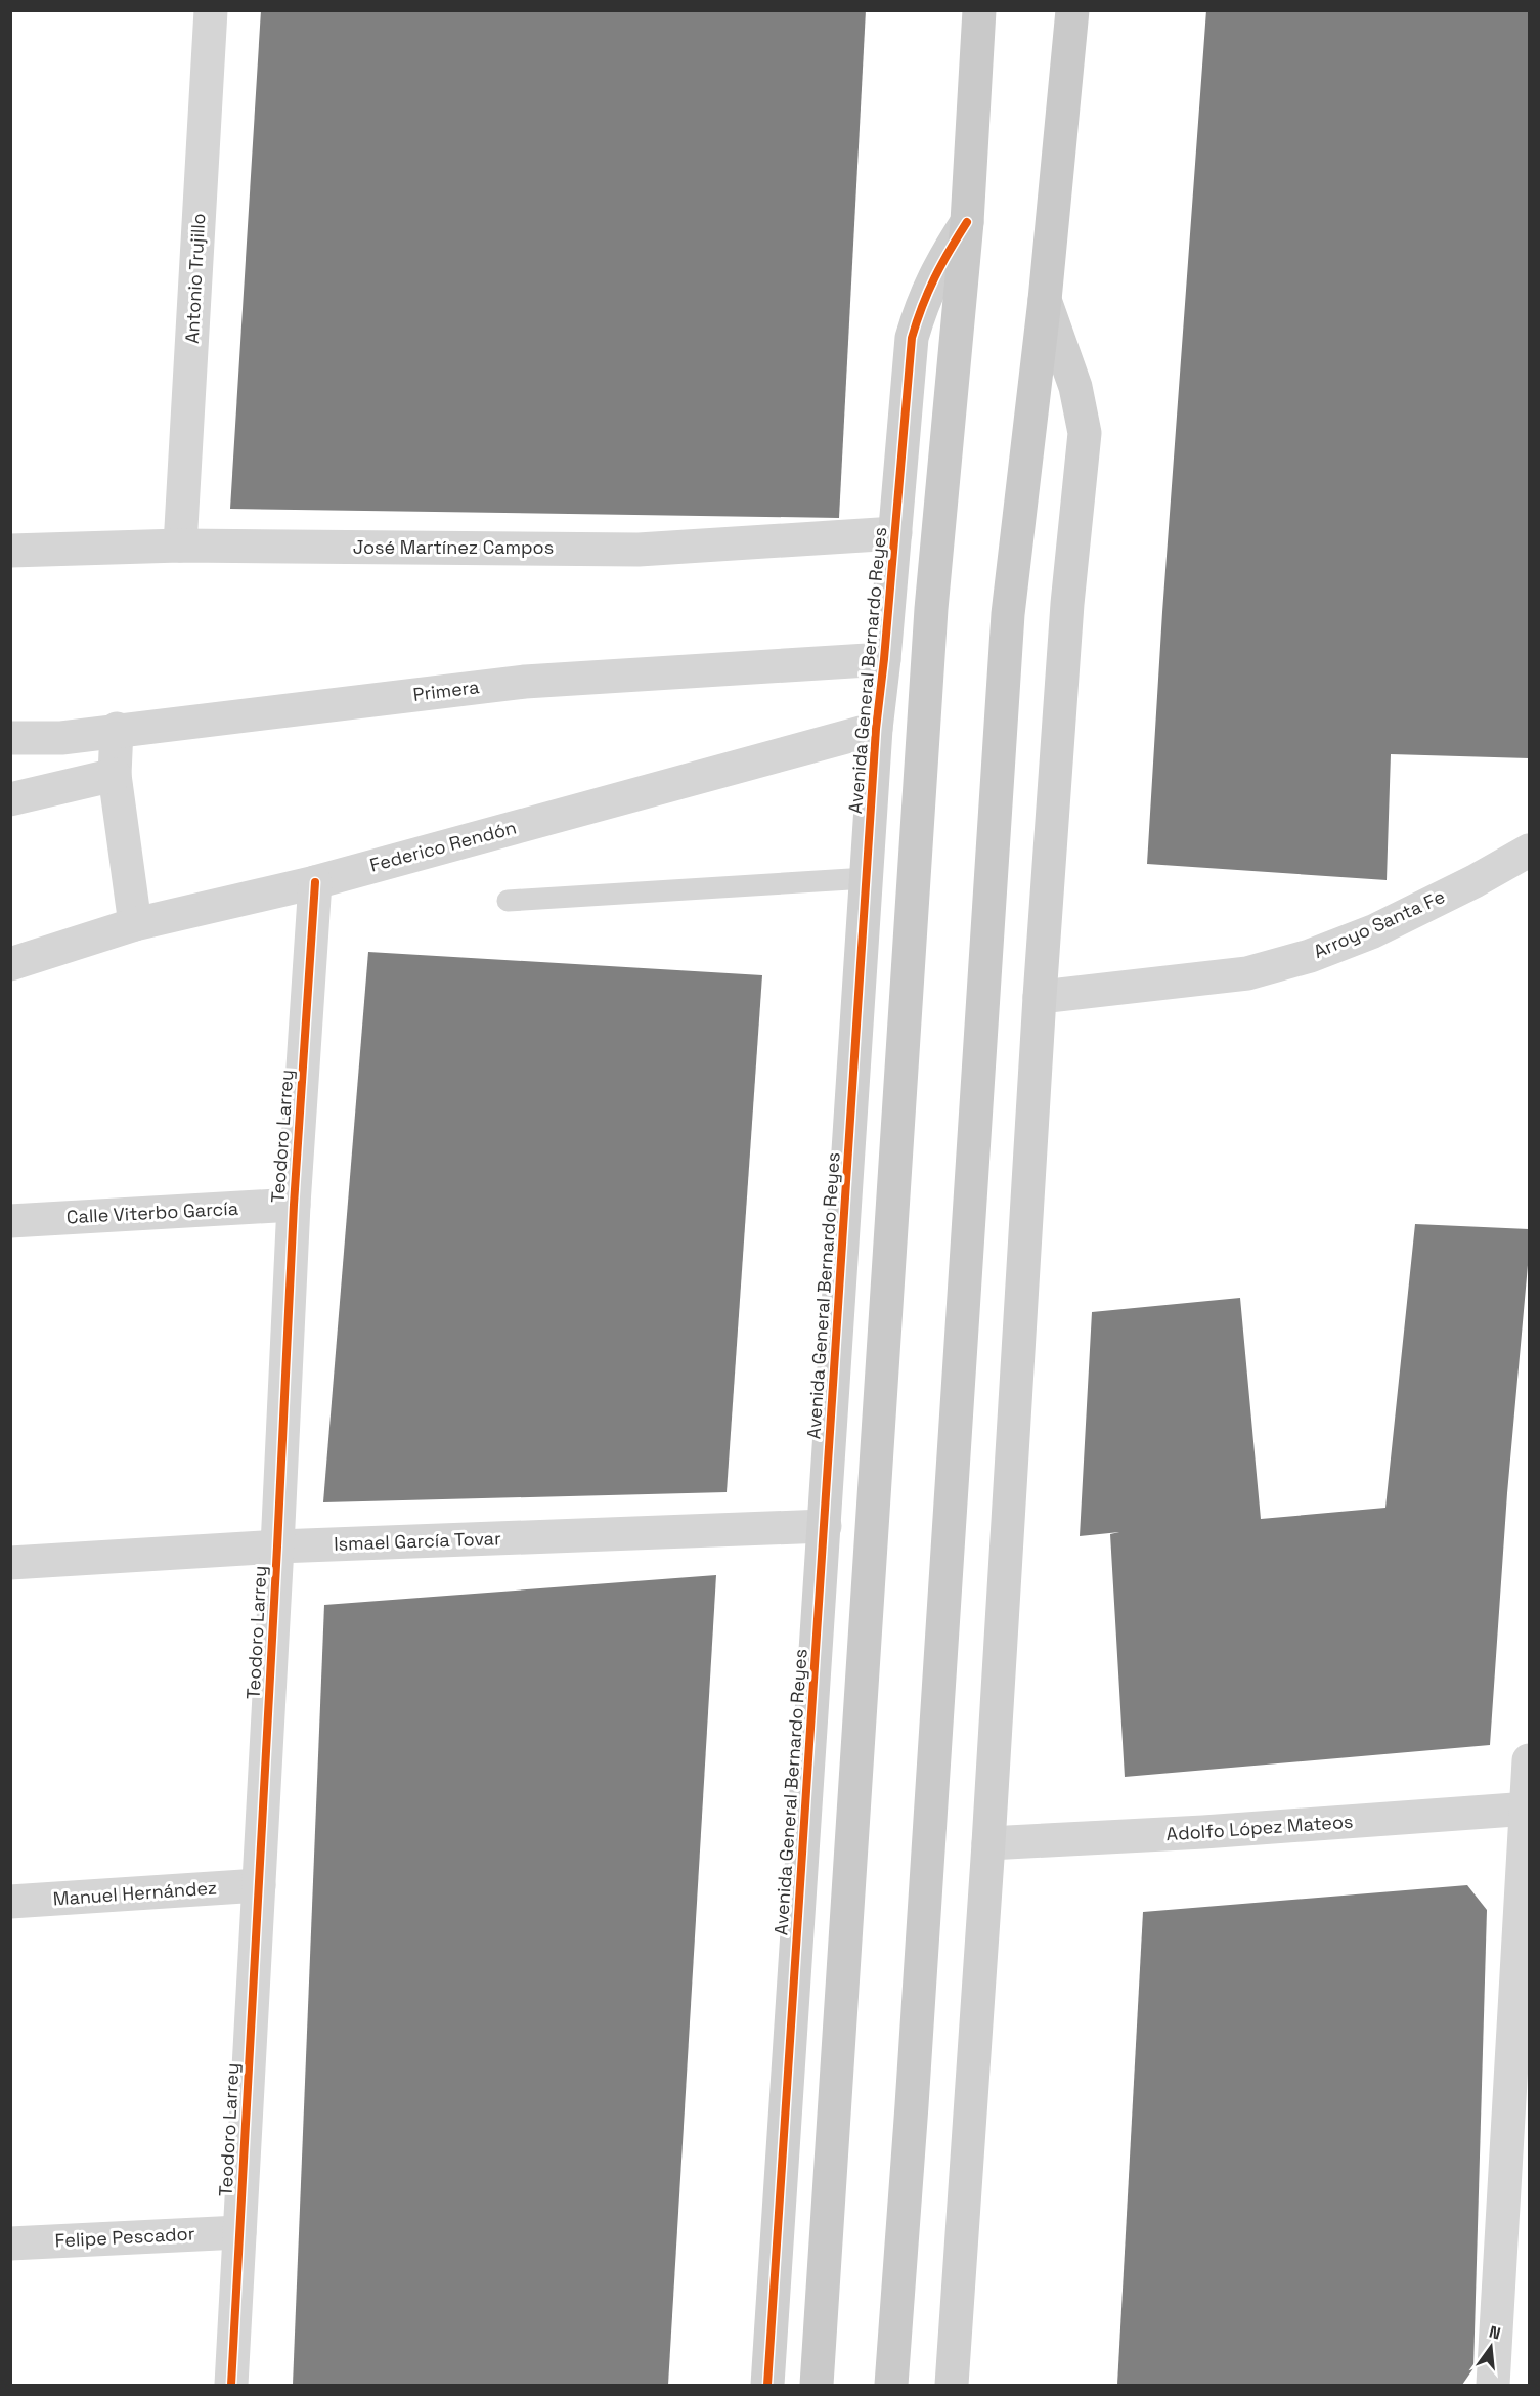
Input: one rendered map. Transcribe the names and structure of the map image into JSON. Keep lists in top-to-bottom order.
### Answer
{
  "streets": {
    "main road": ["Avenida General Bernardo Reyes"],
    "street": [
      "Antonio Trujillo",
      "José Martínez Campos",
      "Primera",
      "Federico Rendón",
      "Arroyo Santa Fe",
      "Teodoro Larrey",
      "Calle Viterbo García",
      "Ismael García Tovar",
      "Adolfo López Mateos",
      "Manuel Hernández",
      "Felipe Pescador"
    ]
  },
  "crossings": [
    ["Antonio Trujillo", "José Martínez Campos"],
    ["José Martínez Campos", "Avenida General Bernardo Reyes"],
    ["Avenida General Bernardo Reyes", "Primera"],
    ["Avenida General Bernardo Reyes", "Federico Rendón"],
    ["Avenida General Bernardo Reyes", "Ismael García Tovar"],
    ["Federico Rendón", "Teodoro Larrey"],
    ["Teodoro Larrey", "Calle Viterbo García"],
    ["Teodoro Larrey", "Ismael García Tovar"],
    ["Teodoro Larrey", "Manuel Hernández"],
    ["Teodoro Larrey", "Felipe Pescador"]
  ],
  "north": "top"
}
